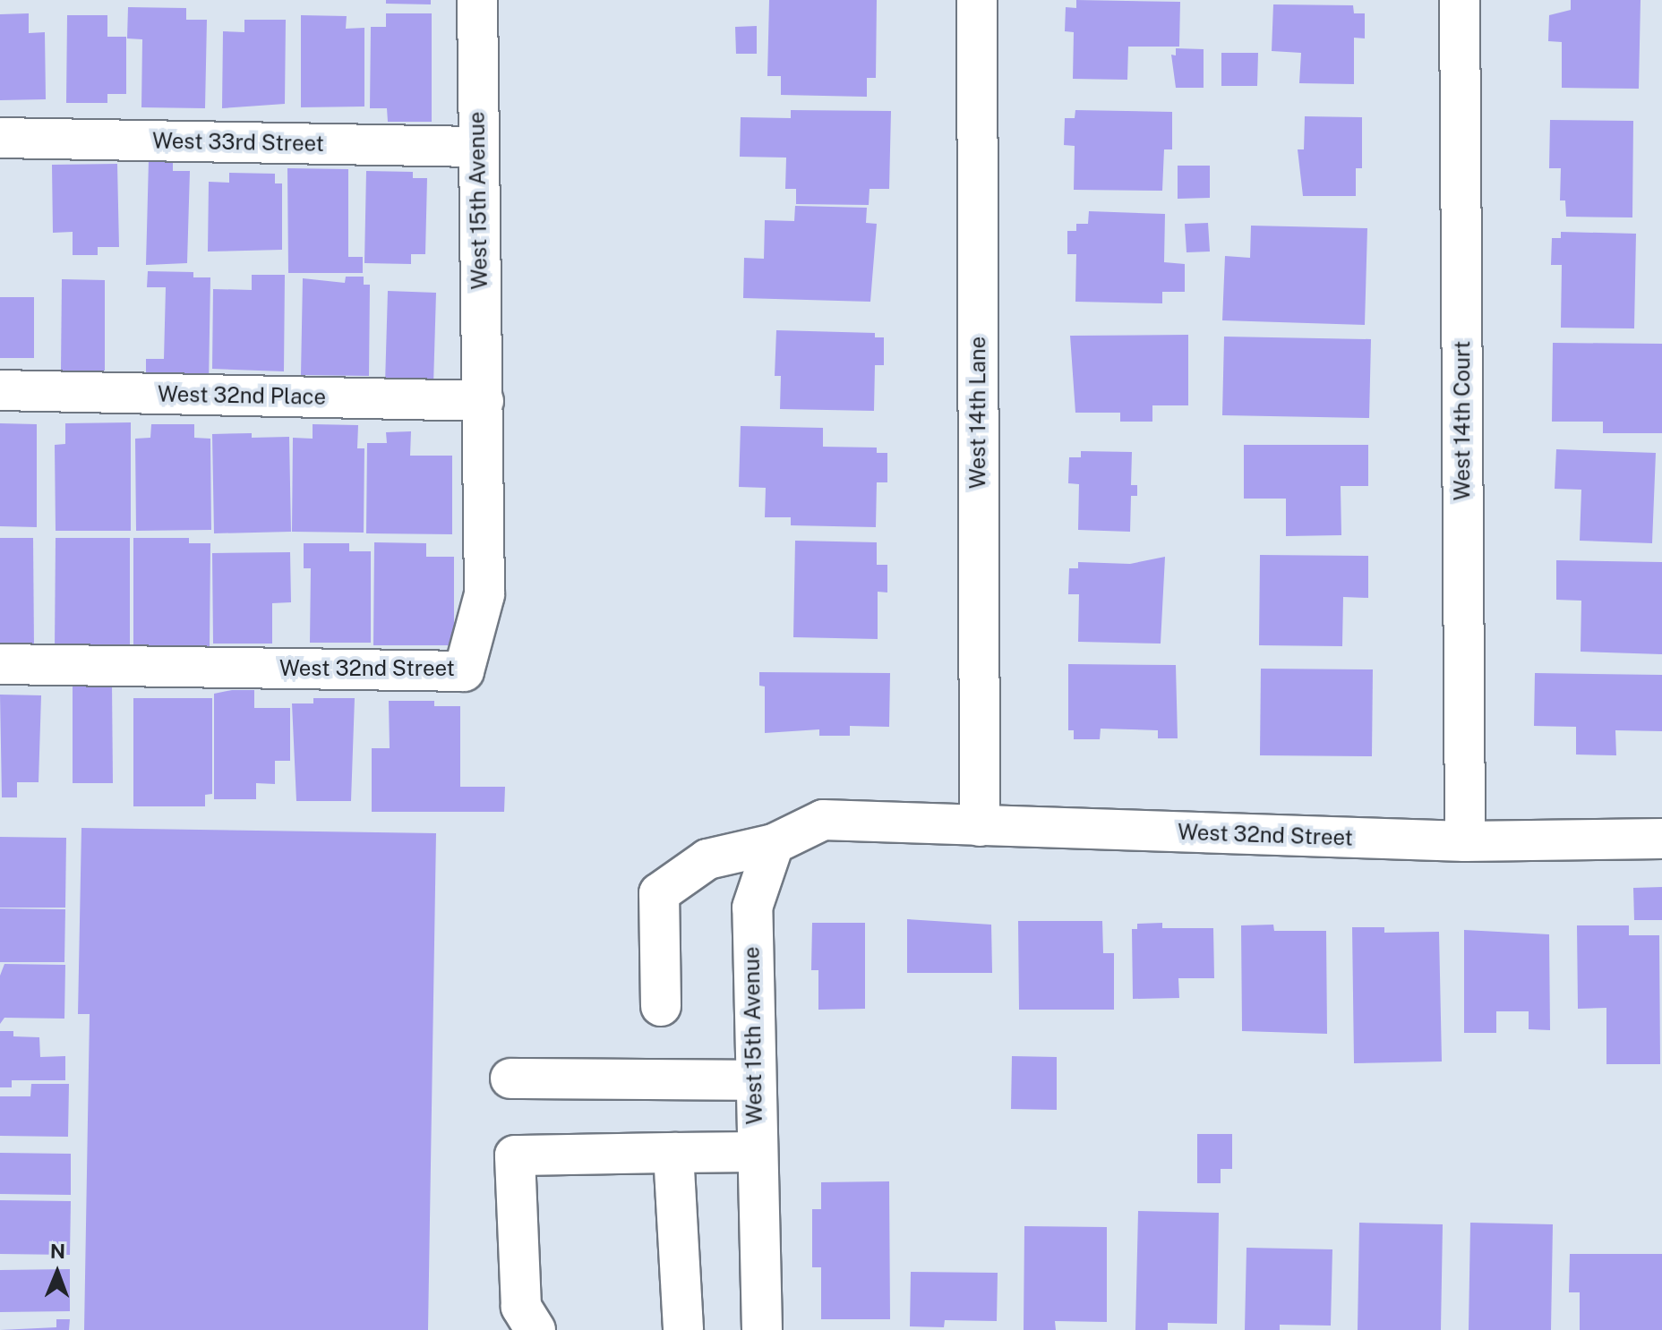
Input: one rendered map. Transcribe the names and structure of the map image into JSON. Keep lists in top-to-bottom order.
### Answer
{
  "streets": {
    "street": [
      "West 33rd Street",
      "West 15th Avenue",
      "West 32nd Place",
      "West 14th Lane",
      "West 14th Court",
      "West 32nd Street"
    ]
  },
  "crossings": [
    ["West 33rd Street", "West 15th Avenue"],
    ["West 15th Avenue", "West 32nd Place"],
    ["West 15th Avenue", "West 32nd Street"],
    ["West 32nd Place", "West 32nd Street"],
    ["West 14th Lane", "West 32nd Street"],
    ["West 14th Court", "West 32nd Street"]
  ],
  "north": "top"
}
